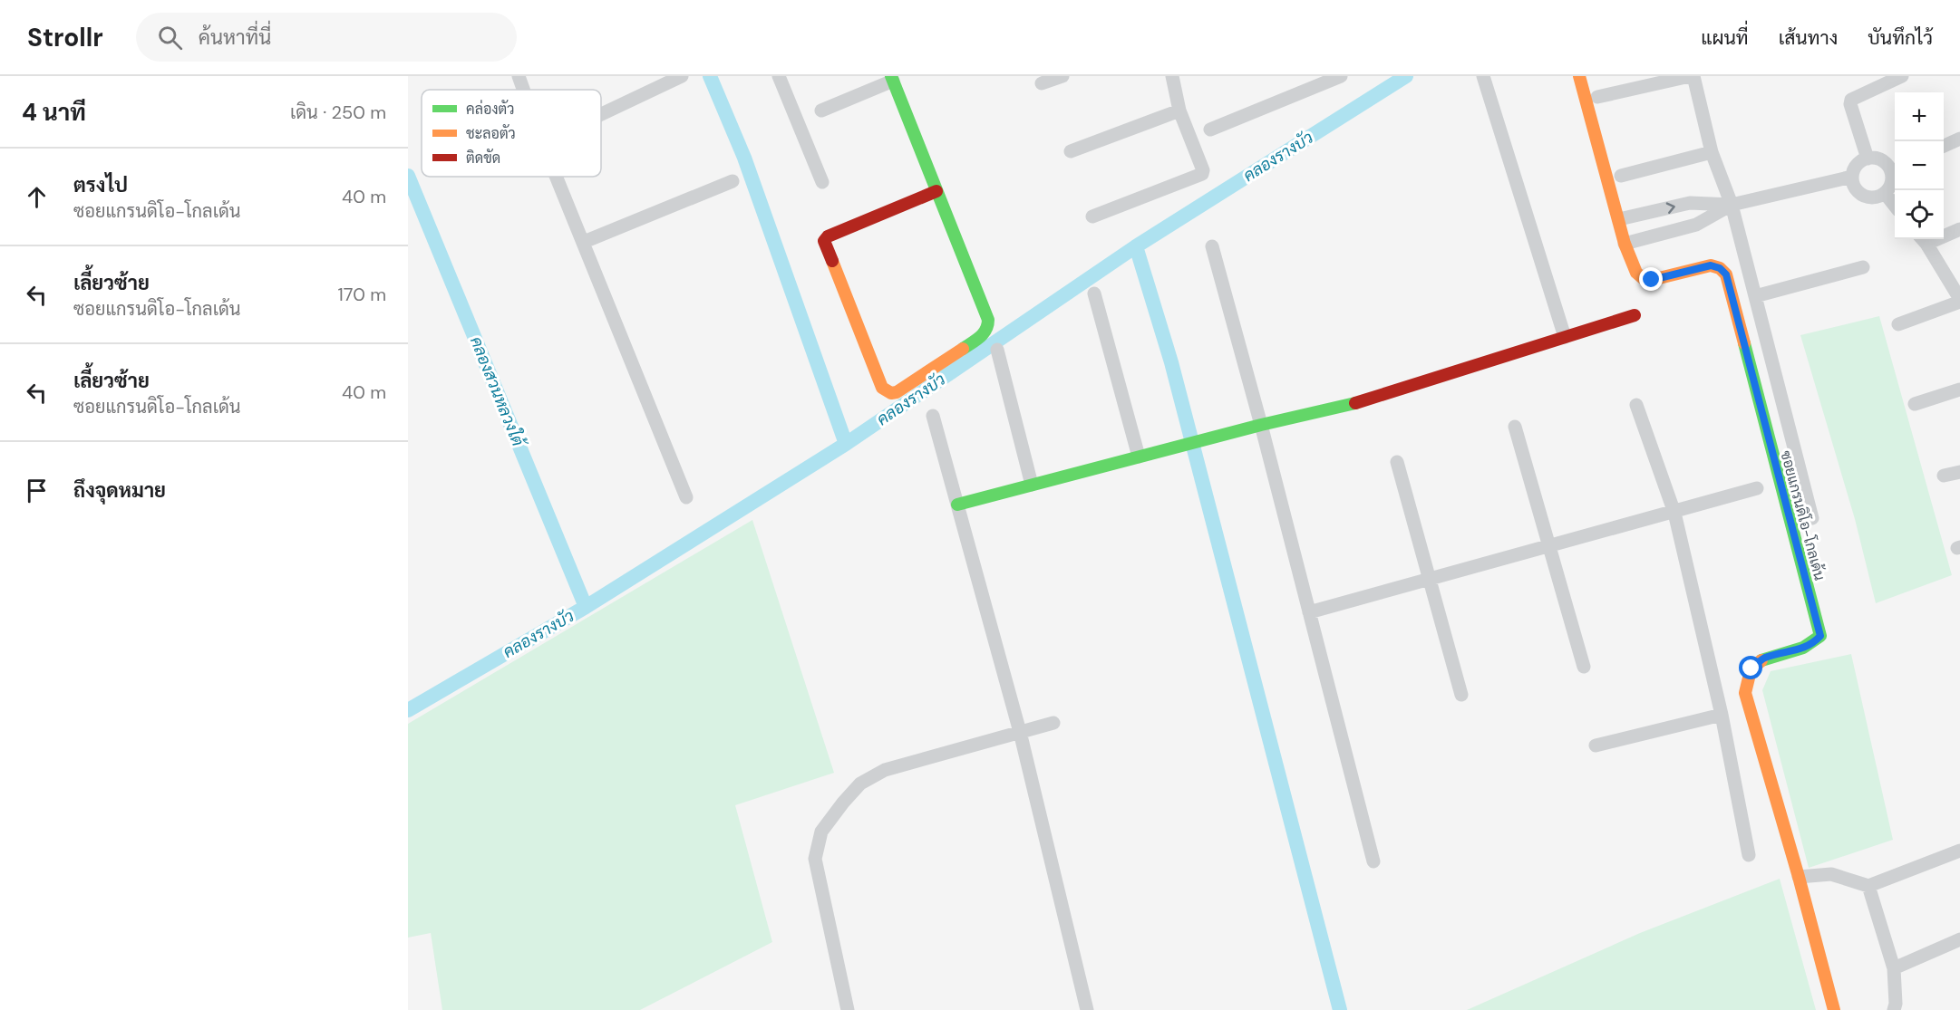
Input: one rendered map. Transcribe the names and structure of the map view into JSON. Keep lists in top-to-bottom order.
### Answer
{
  "streets": {
    "street": ["ซอยแกรนดิโอ-โกลเด้น"]
  },
  "water": ["คลองรางบัว", "คลองสวนหลวงใต้"],
  "legend": ["คล่องตัว", "ชะลอตัว", "ติดขัด"],
  "page": {
    "header": "Strollr",
    "search": "ค้นหาที่นี่",
    "nav": ["แผนที่", "เส้นทาง", "บันทึกไว้"],
    "heading": ["4 นาที", "เดิน · 250 m"],
    "map_buttons": ["+", "−"],
    "list": [
      ["ตรงไป", "ซอยแกรนดิโอ-โกลเด้น", "40 m"],
      ["เลี้ยวซ้าย", "ซอยแกรนดิโอ-โกลเด้น", "170 m"],
      ["เลี้ยวซ้าย", "ซอยแกรนดิโอ-โกลเด้น", "40 m"],
      "ถึงจุดหมาย"
    ]
  }
}
